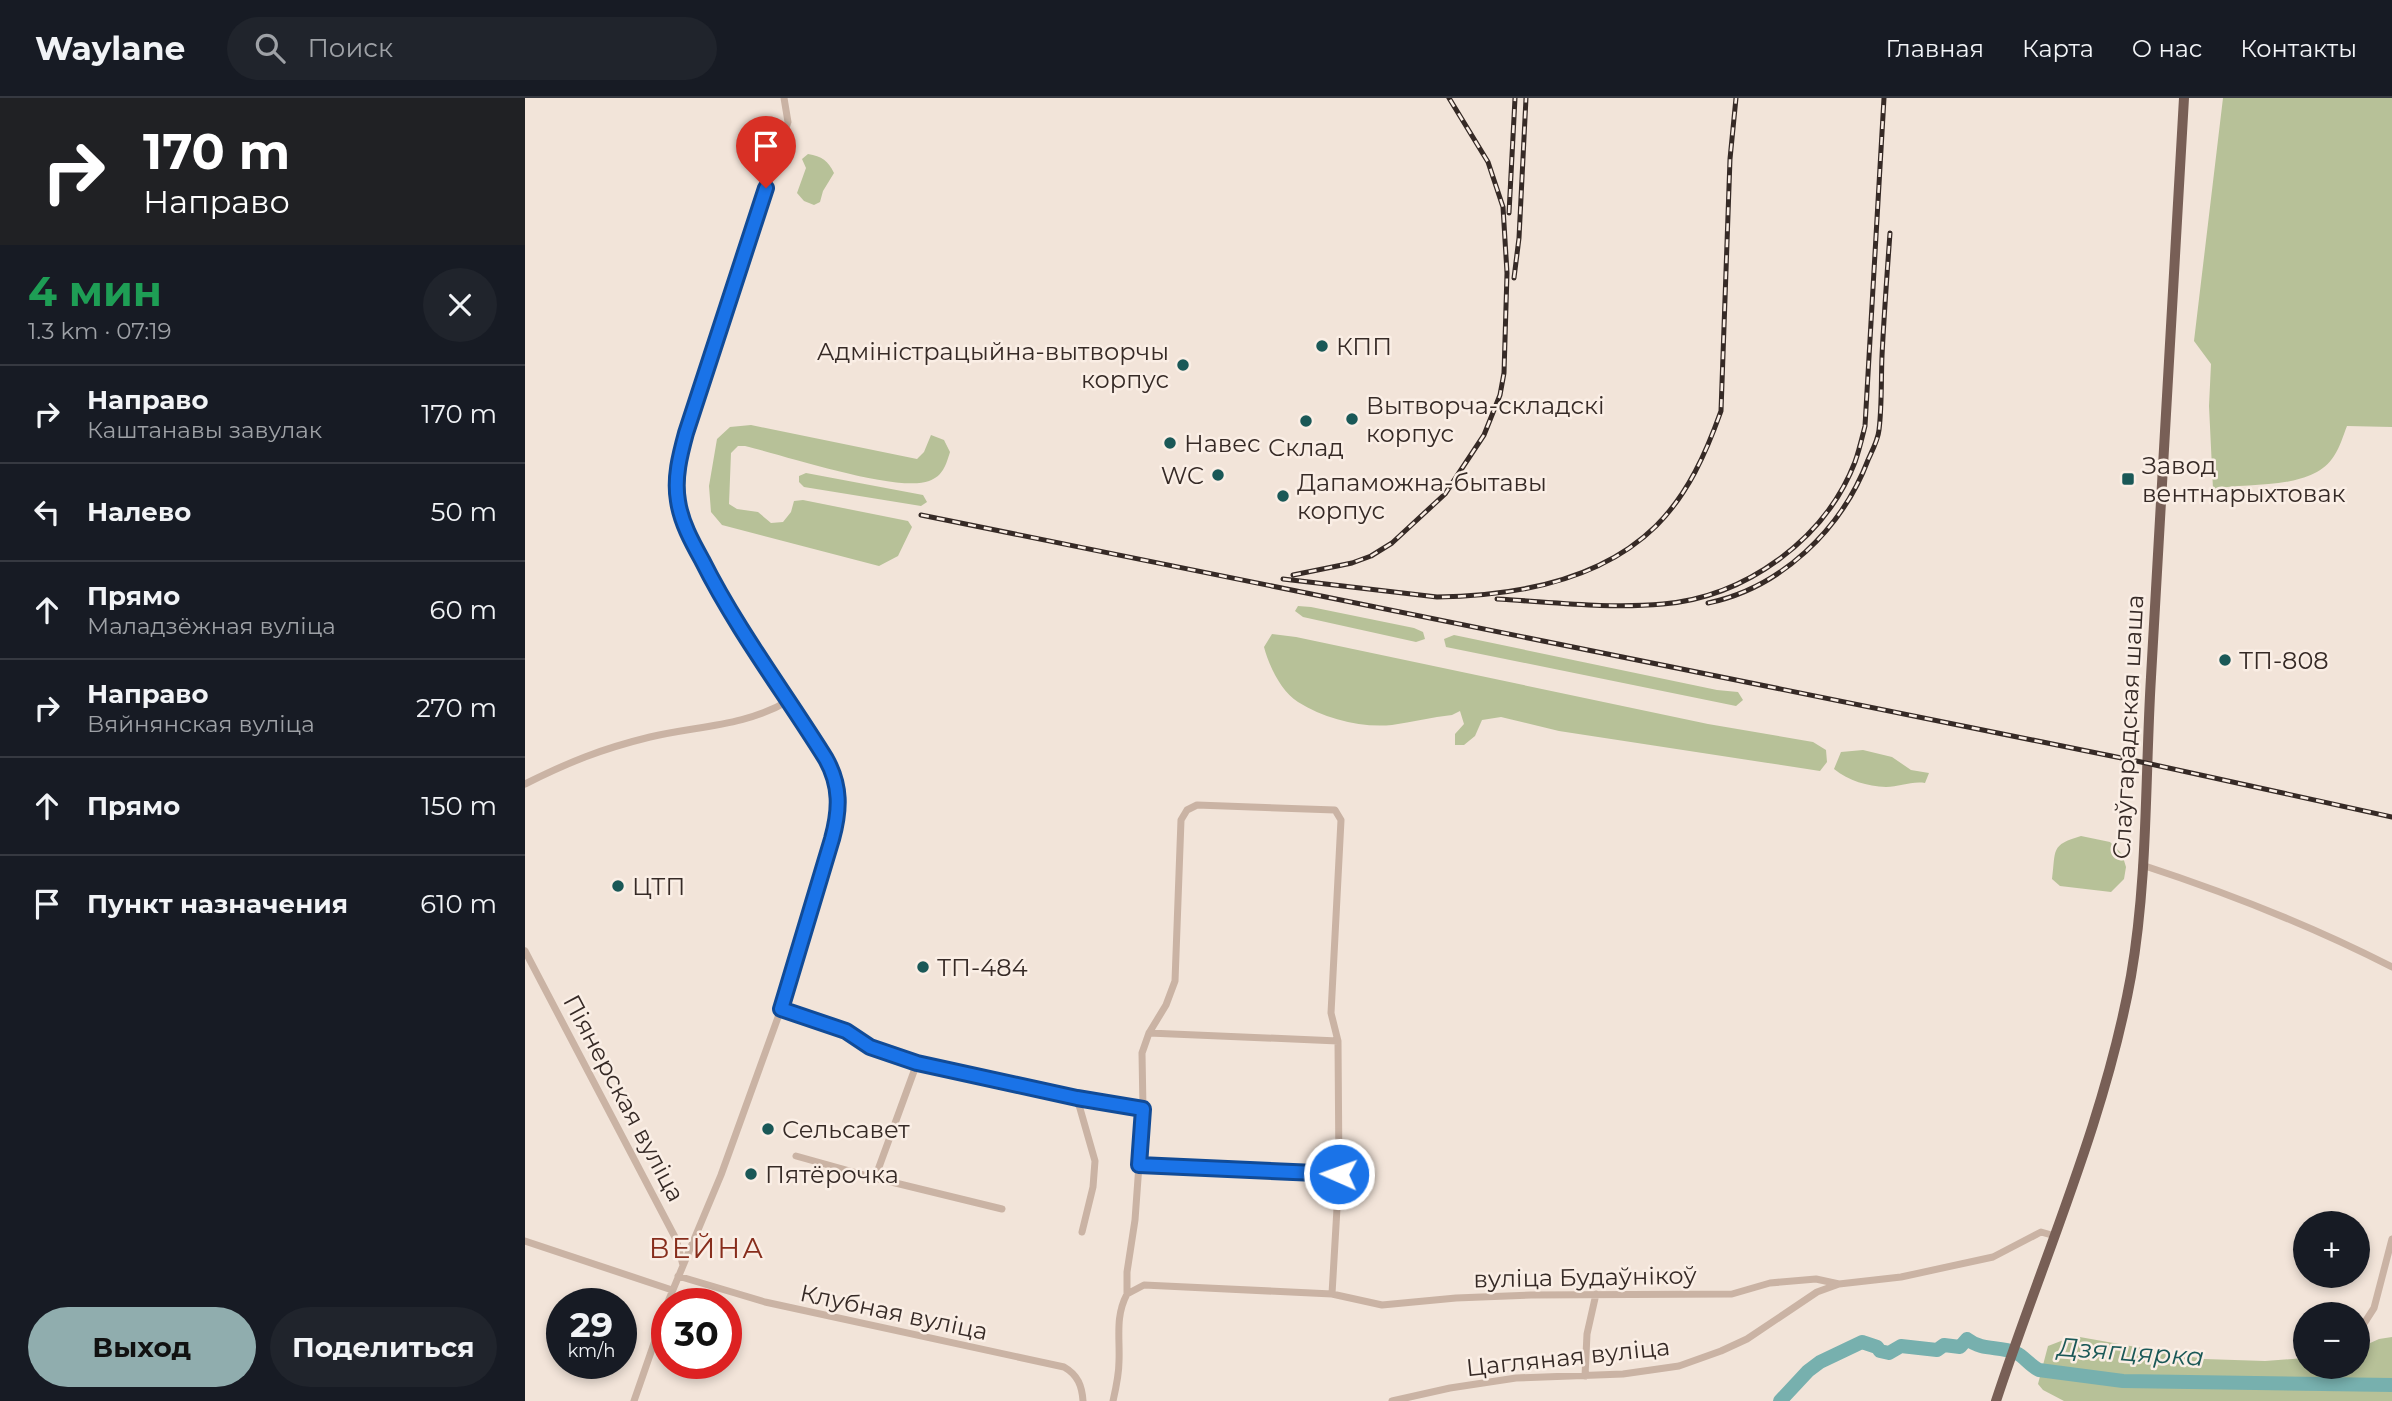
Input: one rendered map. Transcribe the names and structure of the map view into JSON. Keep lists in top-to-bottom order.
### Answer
{
  "streets": {
    "main road": ["Слаўгарадская шаша"],
    "street": [
      "Піянерская вуліца",
      "вуліца Будаўнікоў",
      "Клубная вуліца",
      "Цагляная вуліца"
    ]
  },
  "crossings": [
    ["Слаўгарадская шаша", "Цагляная вуліца"],
    ["вуліца Будаўнікоў", "Цагляная вуліца"]
  ],
  "districts": ["ВЕЙНА"],
  "water": ["Дзягцярка"],
  "places": {
    "other": [
      "КПП",
      "Адміністрацыйна-вытворчы корпус",
      "Вытворча-складскі корпус",
      "Склад",
      "Навес",
      "WC",
      "Дапаможна-бытавы корпус",
      "ТП-808",
      "ЦТП",
      "ТП-484",
      "Сельсавет",
      "Пятёрочка"
    ],
    "transit": ["Завод вентнарыхтовак"]
  },
  "page": {
    "header": "Waylane",
    "search": "Поиск",
    "nav": [
      "Главная",
      "Карта",
      "О нас",
      "Контакты"
    ],
    "turn": ["170 m", "Направо"],
    "heading": ["4 мин", "1.3 km · 07:19"],
    "list": [
      {
        "name": "Направо",
        "note": "Каштанавы завулак",
        "value": "170 m"
      },
      {
        "name": "Налево",
        "value": "50 m"
      },
      {
        "name": "Прямо",
        "note": "Маладзёжная вуліца",
        "value": "60 m"
      },
      {
        "name": "Направо",
        "note": "Вяйнянская вуліца",
        "value": "270 m"
      },
      {
        "name": "Прямо",
        "value": "150 m"
      },
      {
        "name": "Пункт назначения",
        "value": "610 m"
      }
    ],
    "map_buttons": ["+", "−"],
    "speed": "29 km/h",
    "limit": "30",
    "buttons": ["Выход", "Поделиться"]
  }
}
